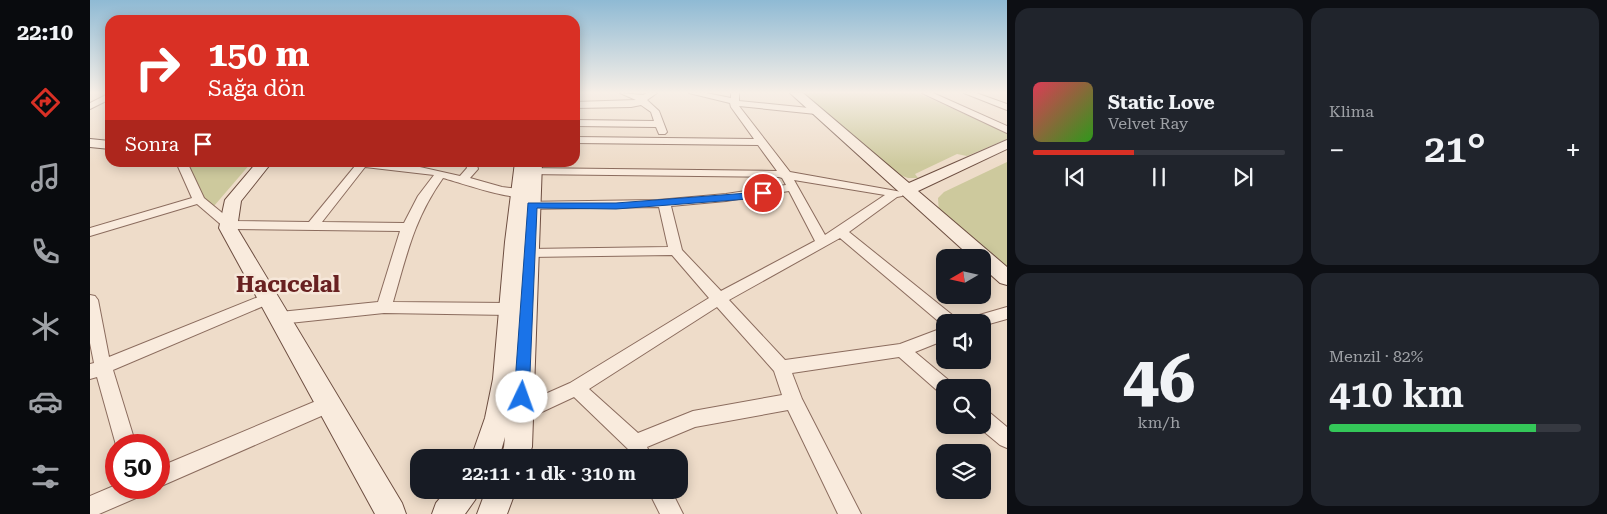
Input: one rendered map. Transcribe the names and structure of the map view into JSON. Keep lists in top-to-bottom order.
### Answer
{
  "districts": ["Hacıcelal"],
  "north": "left",
  "page": {
    "tabs": "22:10",
    "tile": [
      "Klima",
      ["46", "km/h"],
      ["Menzil · 82%", "410 km"]
    ],
    "turn": ["150 m", "Sağa dön"],
    "song": ["Static Love", "Velvet Ray"],
    "then": "Sonra",
    "heat": ["−", "21°", "+"],
    "limit": "50",
    "trip": "22:11 · 1 dk · 310 m"
  }
}
